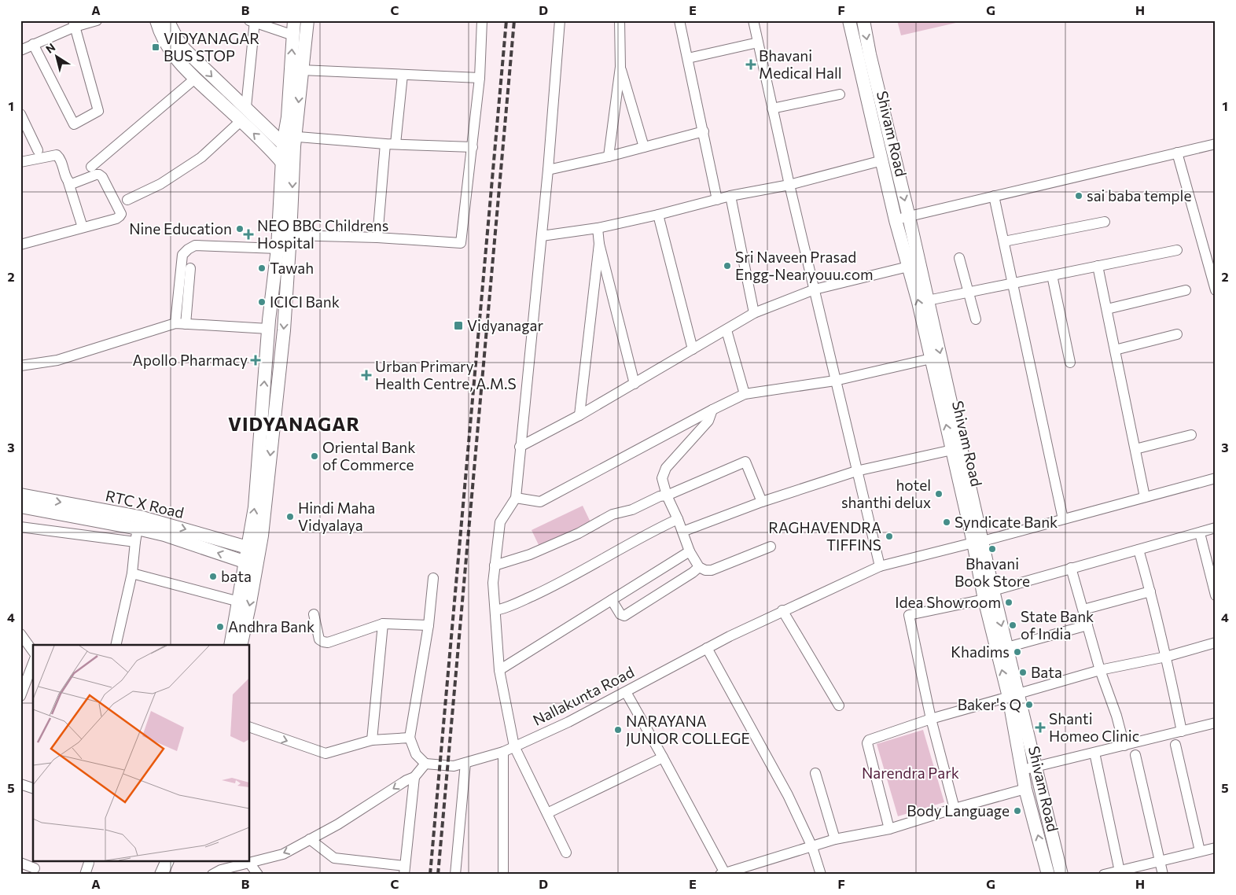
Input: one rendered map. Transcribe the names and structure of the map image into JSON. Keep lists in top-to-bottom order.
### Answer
{
  "streets": {
    "main road": ["Shivam Road", "RTC X Road"],
    "street": ["Nallakunta Road"]
  },
  "crossings": [
    ["Shivam Road", "Nallakunta Road"]
  ],
  "districts": ["VIDYANAGAR"],
  "parks": ["Narendra Park"],
  "places": {
    "transit": ["VIDYANAGAR BUS STOP", "Vidyanagar"],
    "health": [
      "Bhavani Medical Hall",
      "NEO BBC Childrens Hospital",
      "Apollo Pharmacy",
      "Urban Primary Health Centre, A.M.S",
      "Shanti Homeo Clinic"
    ],
    "other": [
      "sai baba temple",
      "Nine Education",
      "Sri Naveen Prasad Engg-Nearyouu.com",
      "Tawah",
      "ICICI Bank",
      "Oriental Bank of Commerce",
      "hotel shanthi delux",
      "Hindi Maha Vidyalaya",
      "Syndicate Bank",
      "RAGHAVENDRA TIFFINS",
      "Bhavani Book Store",
      "bata",
      "Idea Showroom",
      "State Bank of India",
      "Andhra Bank",
      "Khadims",
      "Bata",
      "Baker's Q",
      "NARAYANA JUNIOR COLLEGE",
      "Body Language"
    ]
  },
  "north": "top left",
  "grid": {
    "columns": [
      "A",
      "B",
      "C",
      "D",
      "E",
      "F",
      "G",
      "H"
    ],
    "rows": [
      "1",
      "2",
      "3",
      "4",
      "5"
    ]
  }
}
